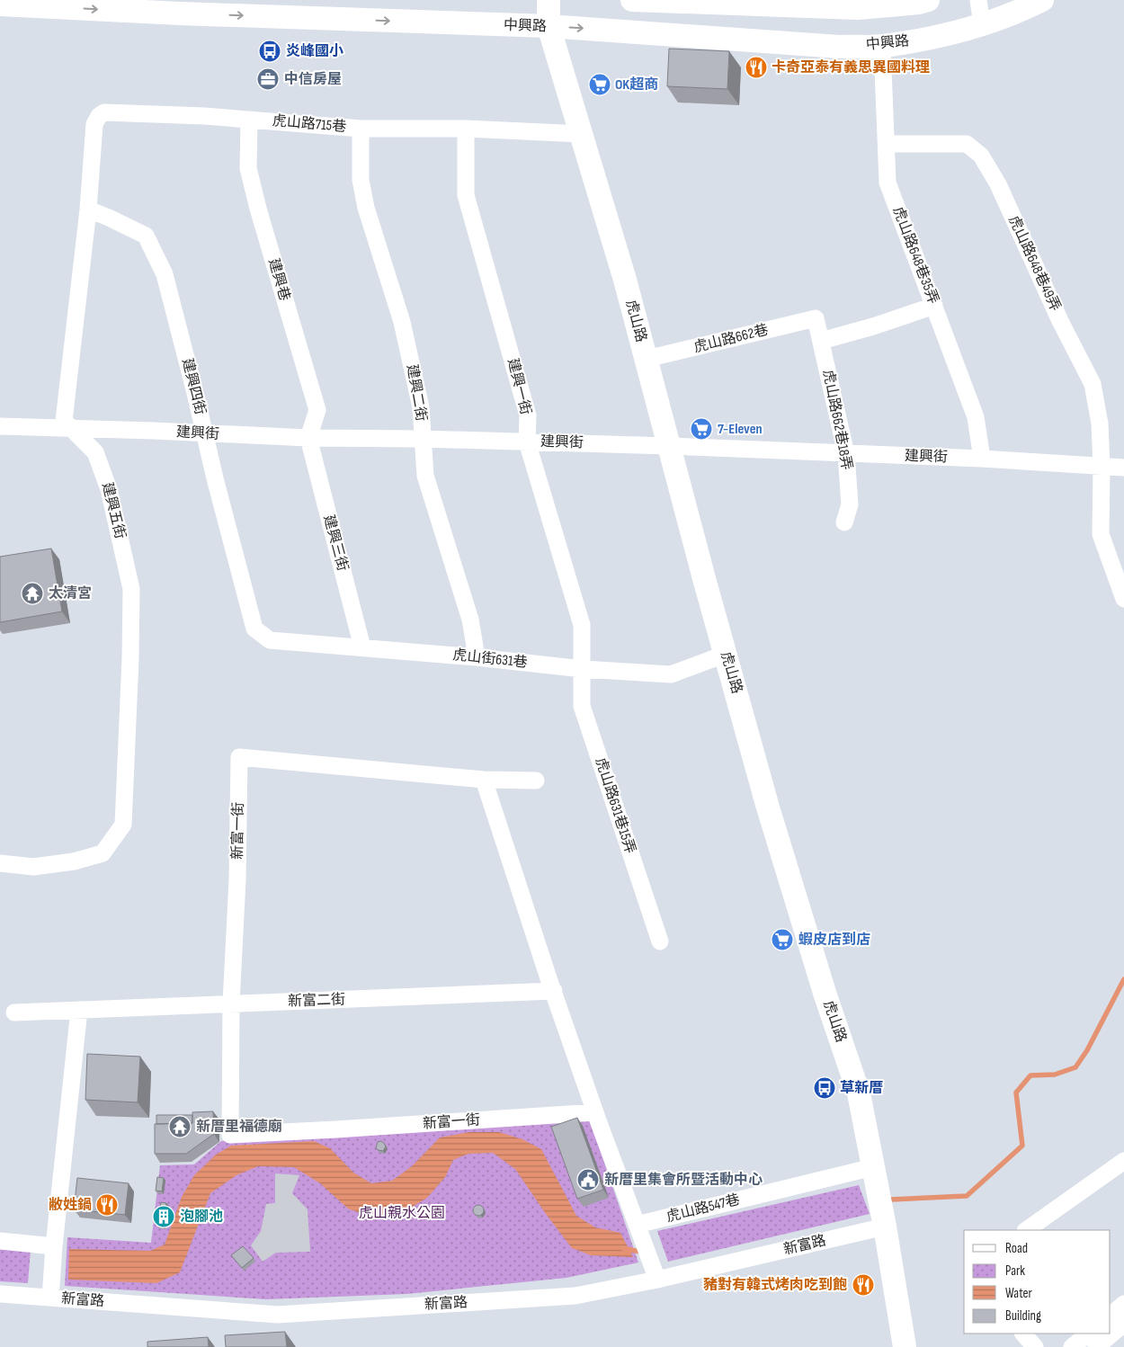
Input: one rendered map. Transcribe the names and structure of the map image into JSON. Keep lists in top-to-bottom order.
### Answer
{
  "streets": {
    "street": [
      "中興路",
      "虎山路715巷",
      "虎山路648巷35弄",
      "虎山路648巷49弄",
      "建興巷",
      "虎山路",
      "虎山路662巷",
      "建興四街",
      "建興一街",
      "建興二街",
      "虎山路662巷18弄",
      "建興街",
      "建興五街",
      "建興三街",
      "虎山街631巷",
      "虎山路631巷15弄",
      "新富一街",
      "新富二街",
      "虎山路547巷",
      "新富路"
    ]
  },
  "crossings": [
    ["中興路", "虎山路648巷35弄"],
    ["中興路", "虎山路"],
    ["虎山路715巷", "建興巷"],
    ["虎山路715巷", "虎山路"],
    ["虎山路715巷", "建興四街"],
    ["虎山路715巷", "建興一街"],
    ["虎山路715巷", "建興二街"],
    ["虎山路648巷35弄", "虎山路648巷49弄"],
    ["虎山路648巷35弄", "建興街"],
    ["虎山路648巷49弄", "建興街"],
    ["建興巷", "建興街"],
    ["建興巷", "建興三街"],
    ["虎山路", "虎山路662巷"],
    ["虎山路", "建興街"],
    ["虎山路", "虎山街631巷"],
    ["虎山路", "虎山路547巷"],
    ["虎山路", "新富路"],
    ["虎山路662巷", "虎山路662巷18弄"],
    ["建興四街", "建興街"],
    ["建興四街", "虎山街631巷"],
    ["建興一街", "建興街"],
    ["建興一街", "虎山街631巷"],
    ["建興一街", "虎山路631巷15弄"],
    ["建興二街", "建興街"],
    ["建興二街", "虎山街631巷"],
    ["虎山路662巷18弄", "建興街"],
    ["建興街", "建興五街"],
    ["建興街", "建興三街"],
    ["建興三街", "虎山街631巷"],
    ["虎山街631巷", "虎山路631巷15弄"],
    ["新富一街", "新富二街"]
  ],
  "one_way": ["中興路"],
  "parks": ["虎山親水公園"],
  "places": {
    "bus stop": ["炎峰國小", "草新厝"],
    "restaurant": ["卡奇亞泰有義思異國料理", "敝姓鍋", "豬對有韓式烤肉吃到飽"],
    "office": ["中信房屋"],
    "supermarket": ["OK超商", "7-Eleven", "蝦皮店到店"],
    "temple": ["太清宮", "新厝里福德廟"],
    "public building": ["新厝里集會所暨活動中心"],
    "building": ["泡腳池"]
  },
  "legend": [
    "Road",
    "Park",
    "Water",
    "Building"
  ]
}
